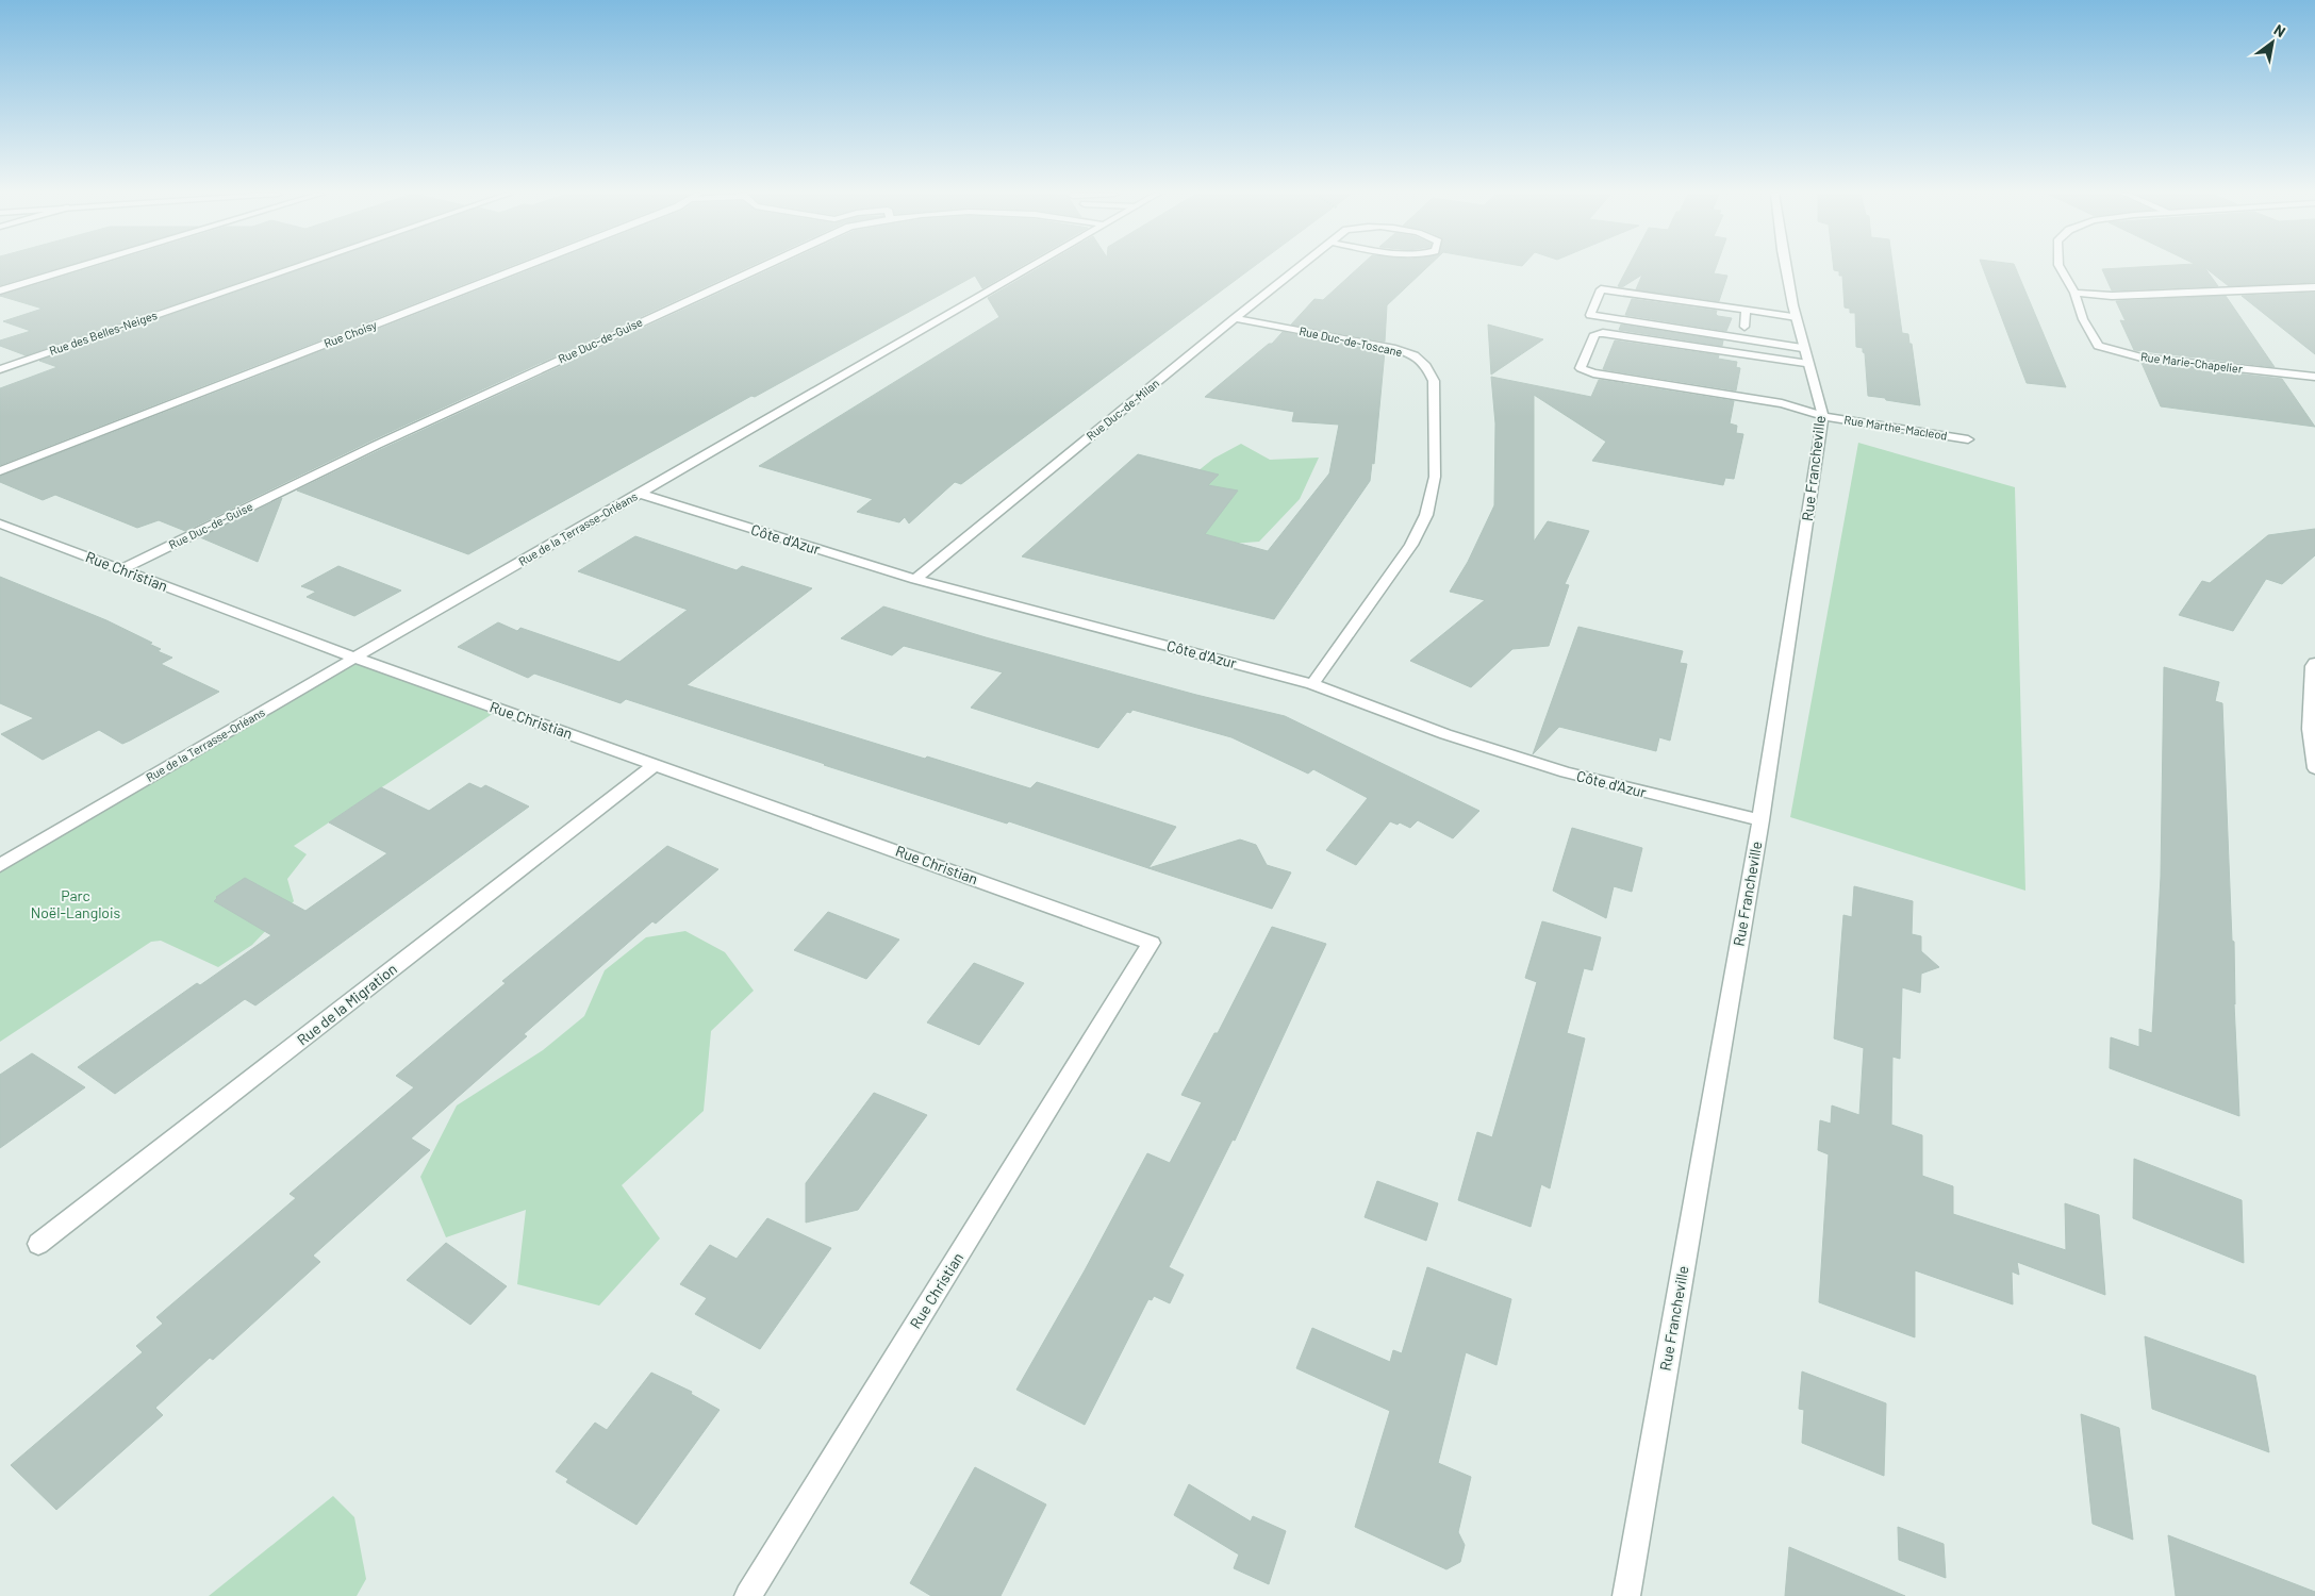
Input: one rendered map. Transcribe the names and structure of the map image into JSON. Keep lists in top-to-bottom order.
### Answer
{
  "streets": {
    "street": [
      "Rue des Belles-Neiges",
      "Rue Choisy",
      "Rue Duc-de-Guise",
      "Rue Duc-de-Toscane",
      "Rue Marie-Chapelier",
      "Rue Duc-de-Milan",
      "Rue Marthe-Macleod",
      "Rue Francheville",
      "Rue de la Terrasse-Orléans",
      "Côte d'Azur",
      "Rue Christian",
      "Rue de la Migration"
    ]
  },
  "crossings": [
    ["Rue Duc-de-Guise", "Rue Christian"],
    ["Rue Duc-de-Toscane", "Rue Duc-de-Milan"],
    ["Rue Duc-de-Toscane", "Côte d'Azur"],
    ["Rue Duc-de-Milan", "Côte d'Azur"],
    ["Rue Marthe-Macleod", "Rue Francheville"],
    ["Rue Francheville", "Côte d'Azur"],
    ["Rue de la Terrasse-Orléans", "Côte d'Azur"],
    ["Rue de la Terrasse-Orléans", "Rue Christian"],
    ["Rue Christian", "Rue de la Migration"]
  ],
  "parks": ["Parc Noël-Langlois"],
  "north": "top right"
}
